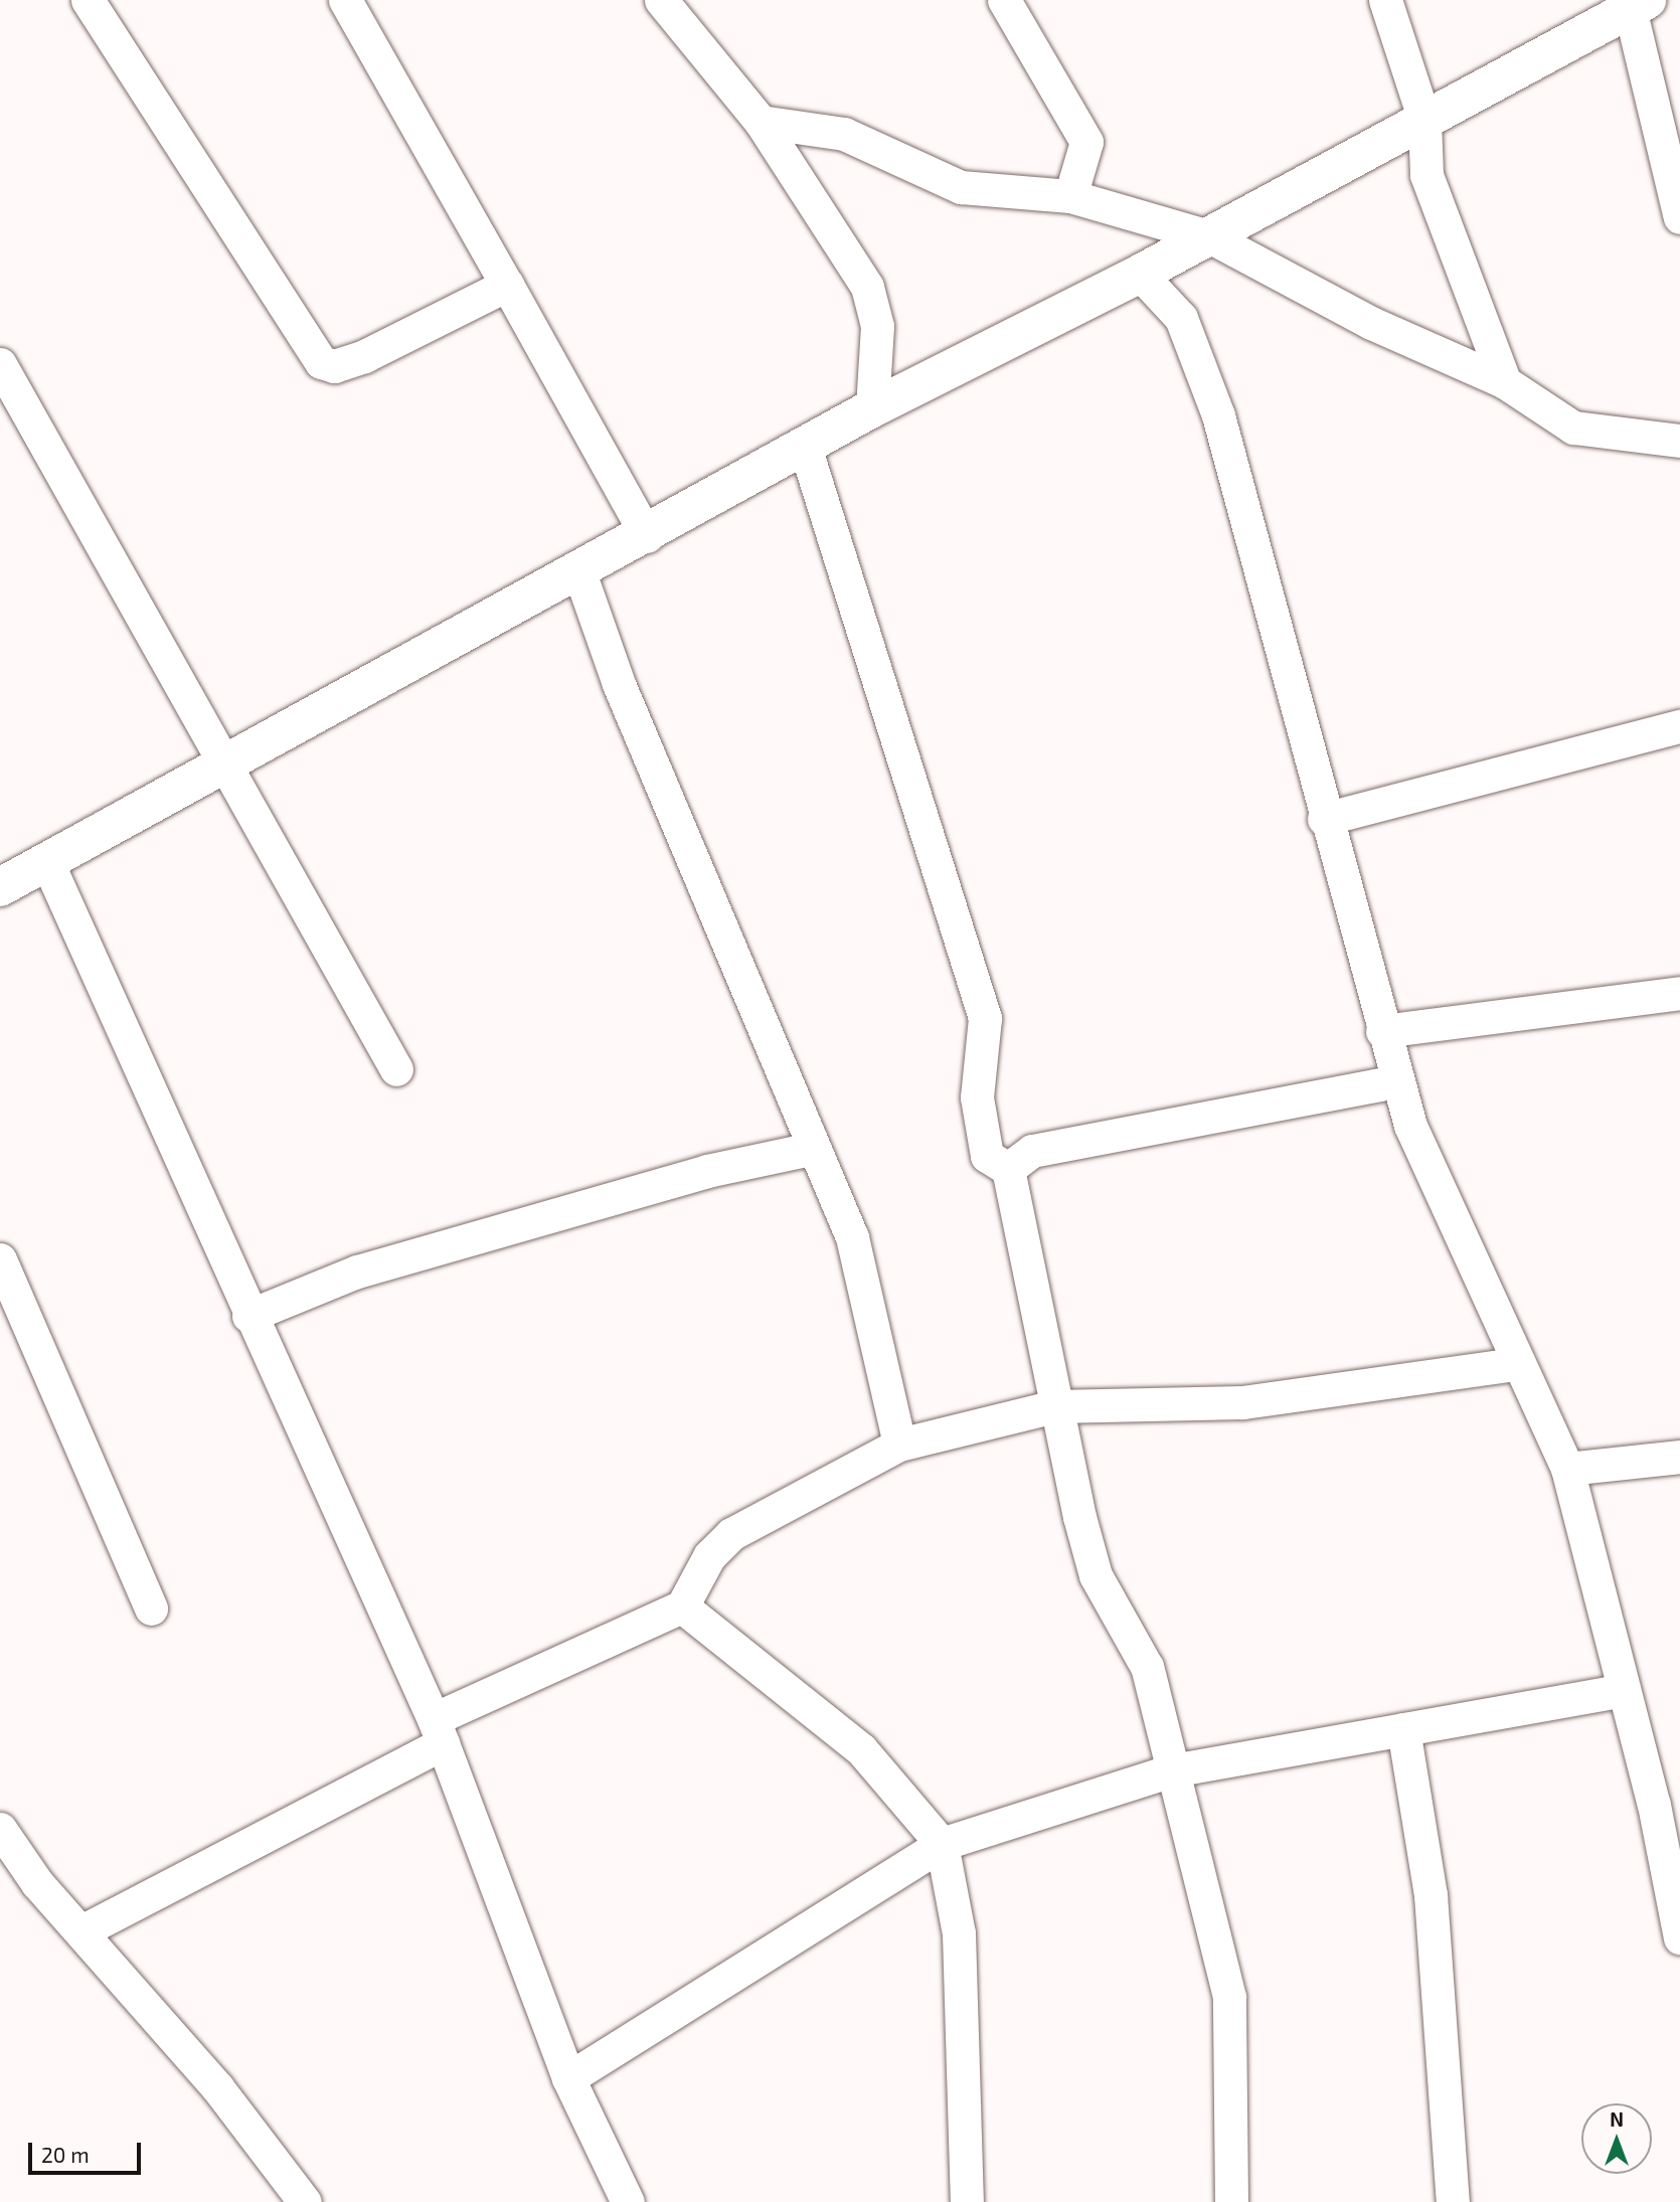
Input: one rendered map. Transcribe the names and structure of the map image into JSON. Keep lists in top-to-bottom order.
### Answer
{
  "scale_bar": "20 m",
  "north": "top"
}
